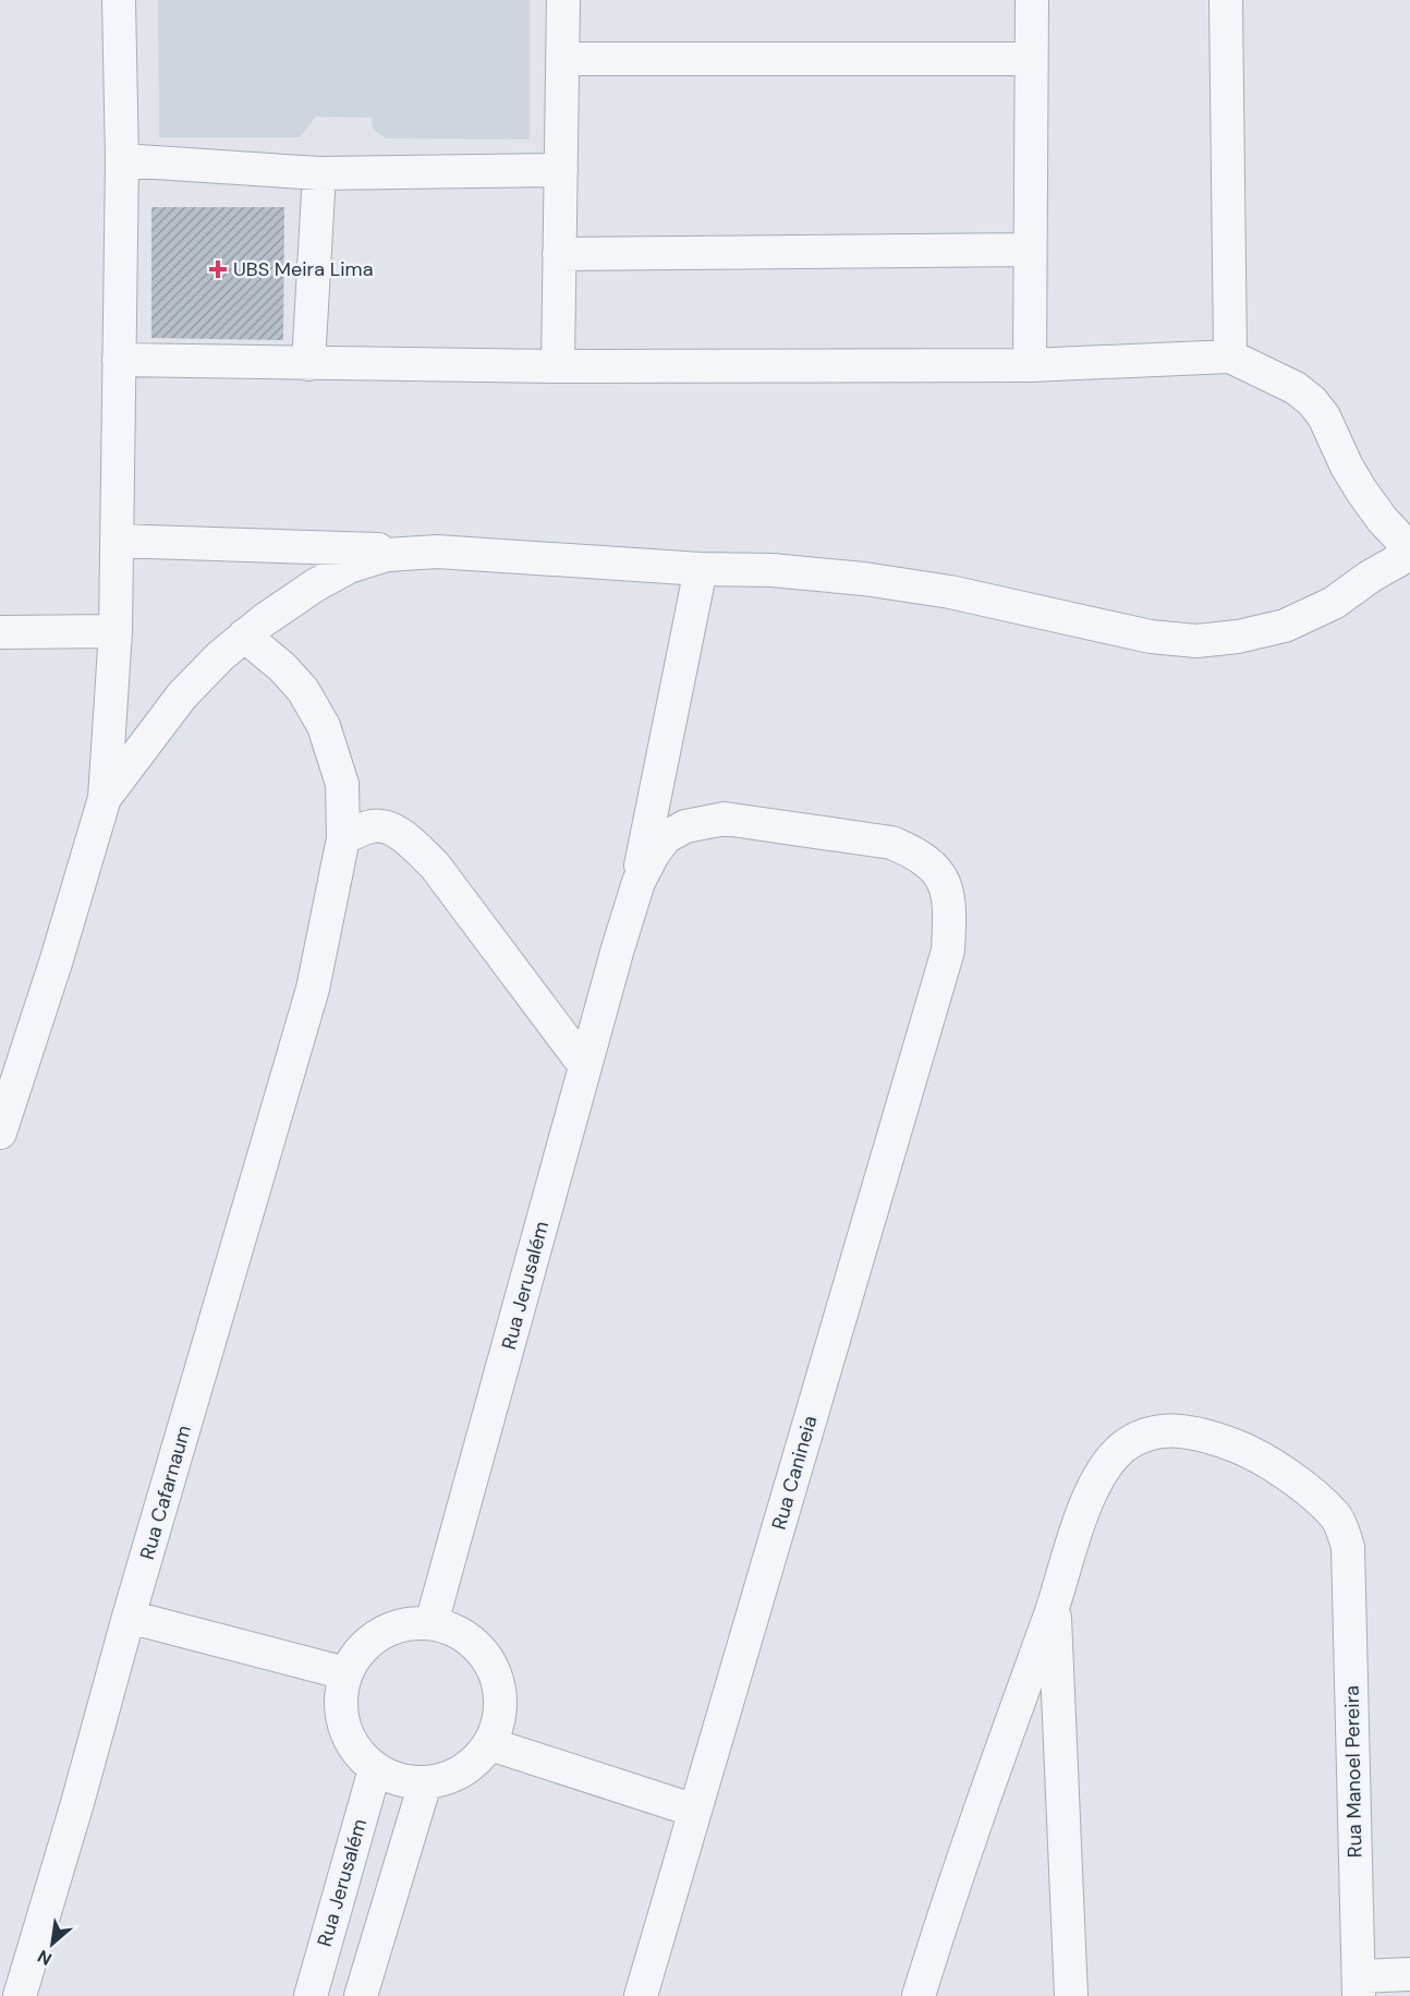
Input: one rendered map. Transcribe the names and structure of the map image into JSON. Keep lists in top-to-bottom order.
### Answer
{
  "streets": {
    "street": [
      "Rua Jerusalém",
      "Rua Canineia",
      "Rua Cafarnaum",
      "Rua Manoel Pereira"
    ]
  },
  "crossings": [
    ["Rua Jerusalém", "Rua Canineia"]
  ],
  "places": {
    "health": ["UBS Meira Lima"]
  },
  "north": "bottom left"
}
